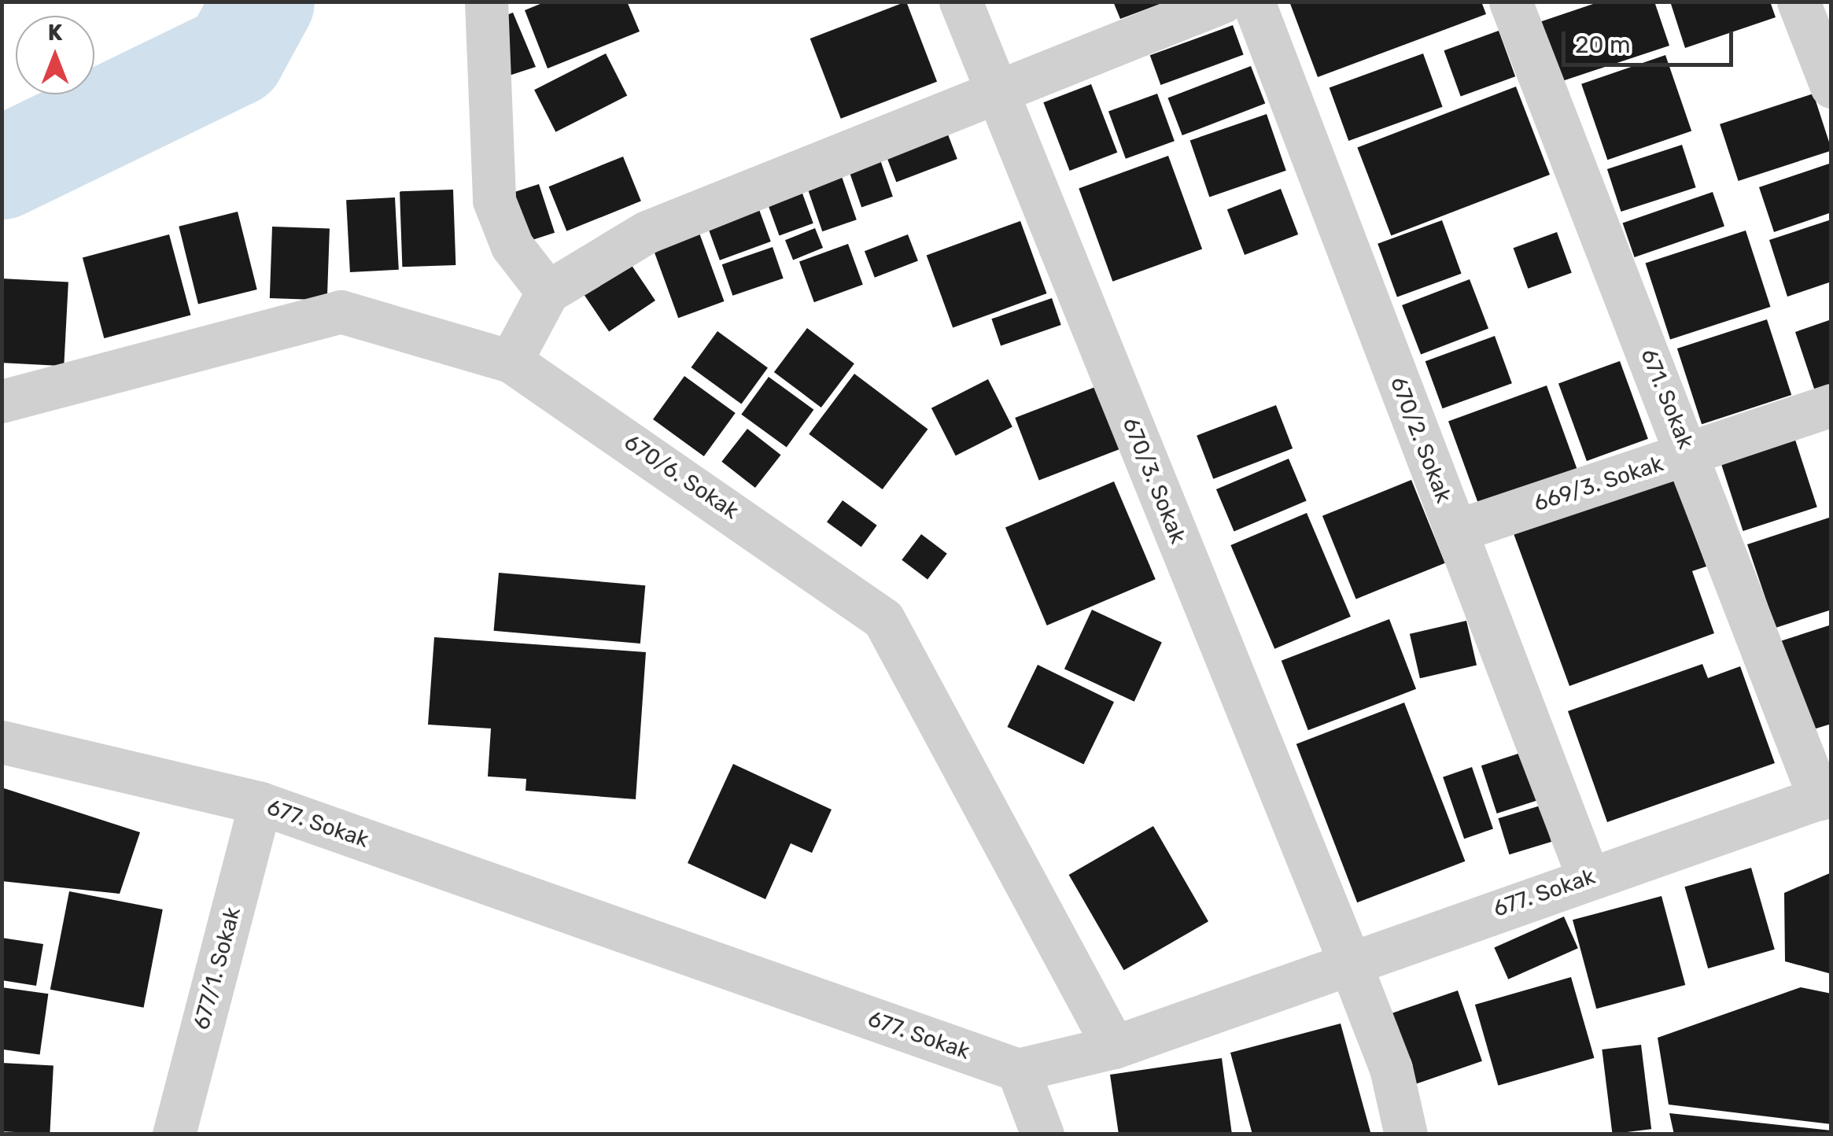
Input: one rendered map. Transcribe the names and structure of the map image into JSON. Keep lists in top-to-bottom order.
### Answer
{
  "streets": {
    "street": [
      "671. Sokak",
      "670/2. Sokak",
      "670/6. Sokak",
      "670/3. Sokak",
      "669/3. Sokak",
      "677. Sokak",
      "677/1. Sokak"
    ]
  },
  "crossings": [
    ["671. Sokak", "669/3. Sokak"],
    ["671. Sokak", "677. Sokak"],
    ["670/2. Sokak", "669/3. Sokak"],
    ["670/2. Sokak", "677. Sokak"],
    ["670/6. Sokak", "677. Sokak"],
    ["670/3. Sokak", "677. Sokak"],
    ["677. Sokak", "677/1. Sokak"]
  ],
  "scale_bar": "20 m",
  "north": "top"
}
